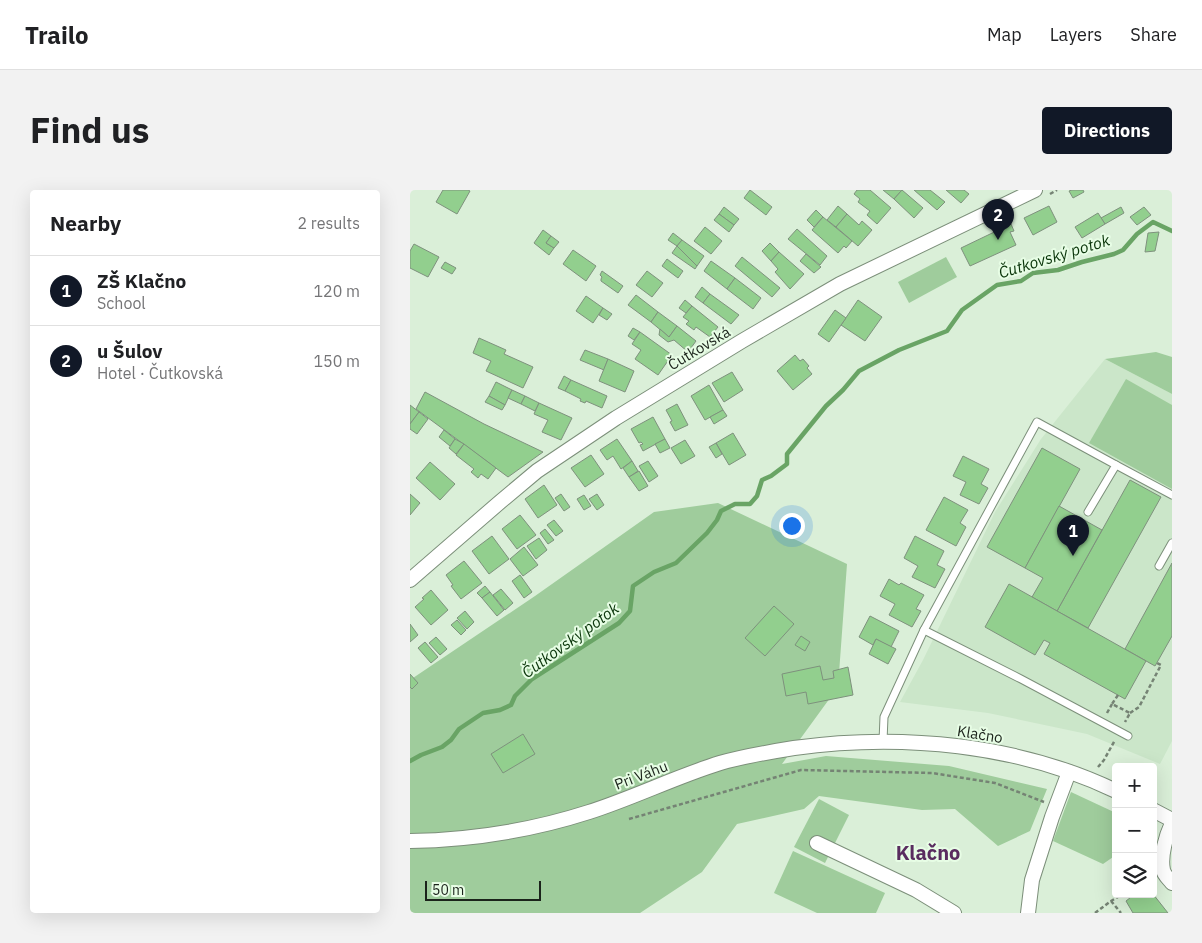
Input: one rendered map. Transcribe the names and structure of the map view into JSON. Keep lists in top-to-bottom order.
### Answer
{
  "streets": {
    "street": ["Čutkovská", "Klačno", "Pri Váhu"]
  },
  "crossings": [
    ["Klačno", "Pri Váhu"]
  ],
  "districts": ["Klačno"],
  "water": ["Čutkovský potok"],
  "scale_bar": "50 m",
  "page": {
    "header": "Trailo",
    "nav": ["Map", "Layers", "Share"],
    "title": "Find us",
    "buttons": "Directions",
    "heading": ["Nearby", "2 results"],
    "pins": ["2", "1"],
    "list": [
      {
        "mark": "1",
        "name": "ZŠ Klačno",
        "note": "School",
        "value": "120 m"
      },
      {
        "mark": "2",
        "name": "u Šulov",
        "note": "Hotel · Čutkovská",
        "value": "150 m"
      }
    ],
    "map_buttons": ["+", "−"],
    "scale": "50 m"
  }
}
